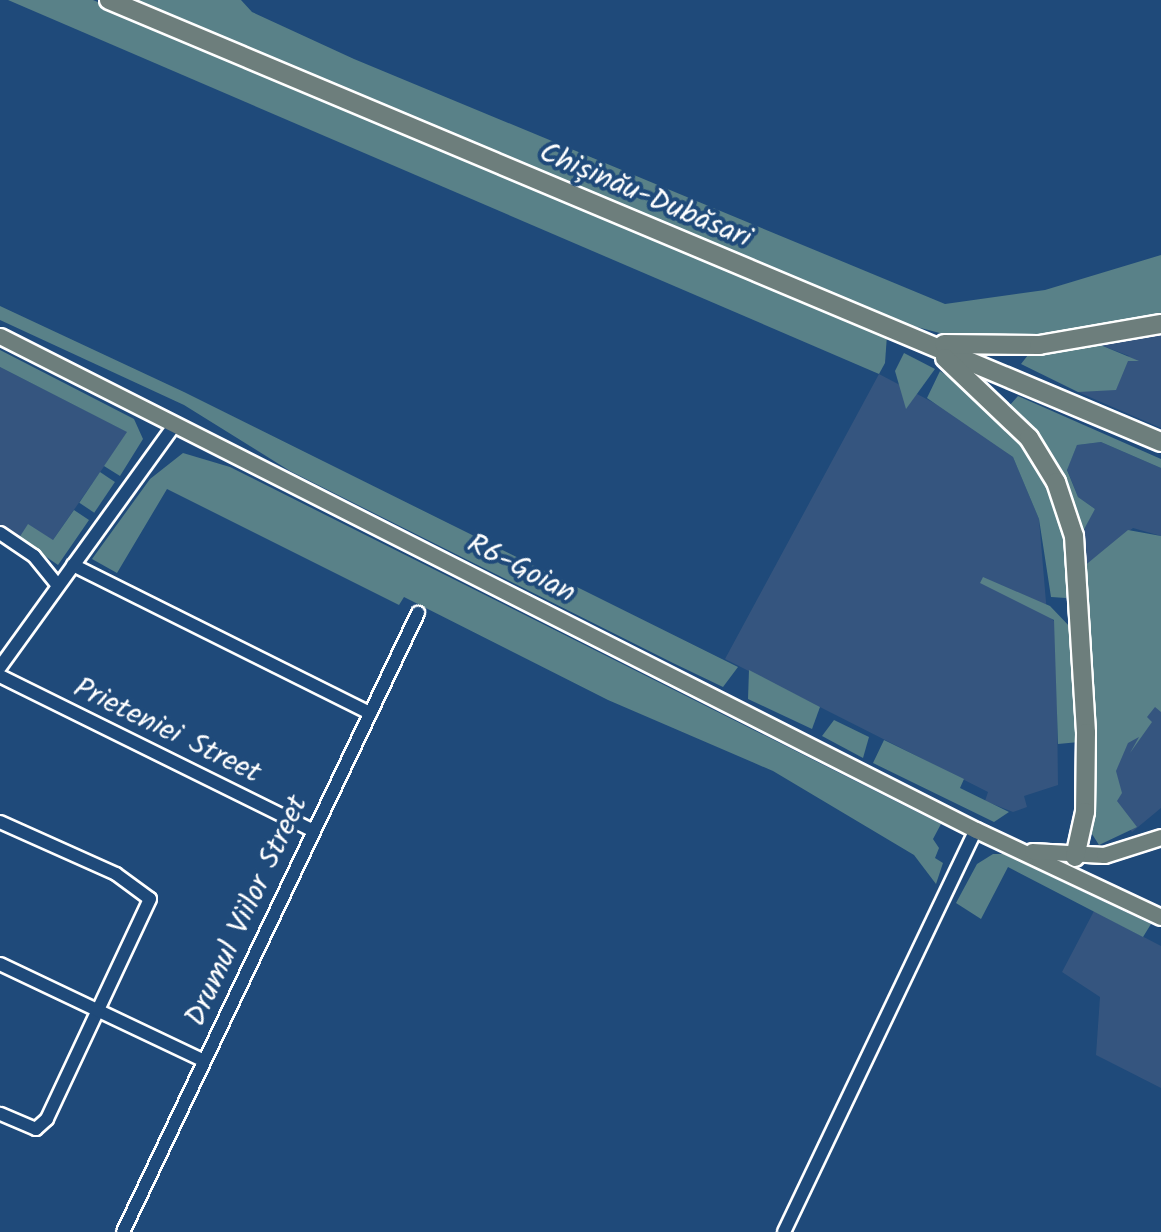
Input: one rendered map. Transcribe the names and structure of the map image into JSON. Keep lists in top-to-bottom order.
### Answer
{
  "streets": {
    "highway": ["Chișinău-Dubăsari"],
    "main road": ["R6-Goian"],
    "street": ["Prieteniei Street", "Drumul Viilor Street"]
  },
  "crossings": [
    ["Prieteniei Street", "Drumul Viilor Street"]
  ]
}
